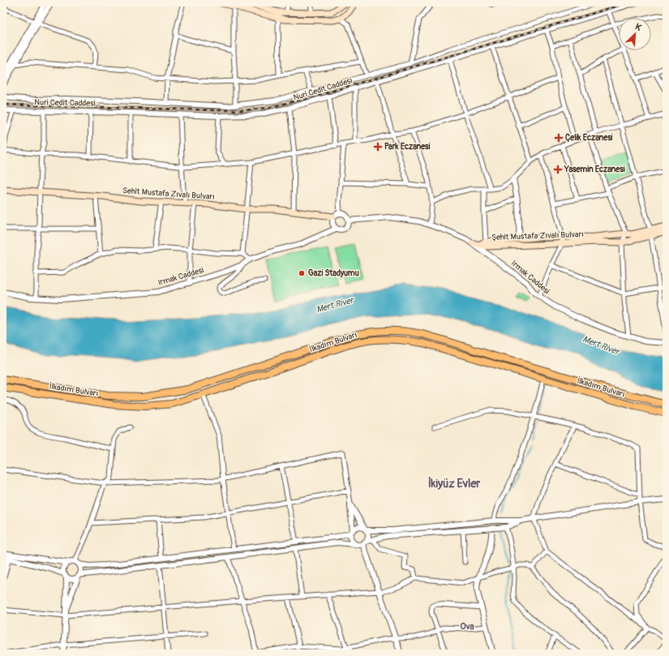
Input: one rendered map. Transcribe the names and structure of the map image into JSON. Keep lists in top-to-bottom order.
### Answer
{
  "streets": {
    "highway": ["İlkadım Bulvarı"],
    "main road": ["Sehit Mustafa Zıvalı Bulvarı", "Şehit Mustafa Zıvalı Bulvarı"],
    "street": ["Nuri Cedit Caddesi", "Irmak Caddesi"]
  },
  "crossings": [
    ["Sehit Mustafa Zıvalı Bulvarı", "Irmak Caddesi"],
    ["Şehit Mustafa Zıvalı Bulvarı", "Irmak Caddesi"]
  ],
  "districts": ["İkiyüz Evler", "Ova"],
  "water": ["Mert River"],
  "places": {
    "health": ["Çelik Eczanesi", "Park Eczanesi", "Yasemin Eczanesi"],
    "other": ["Gazi Stadyumu"]
  },
  "north": "top right"
}
